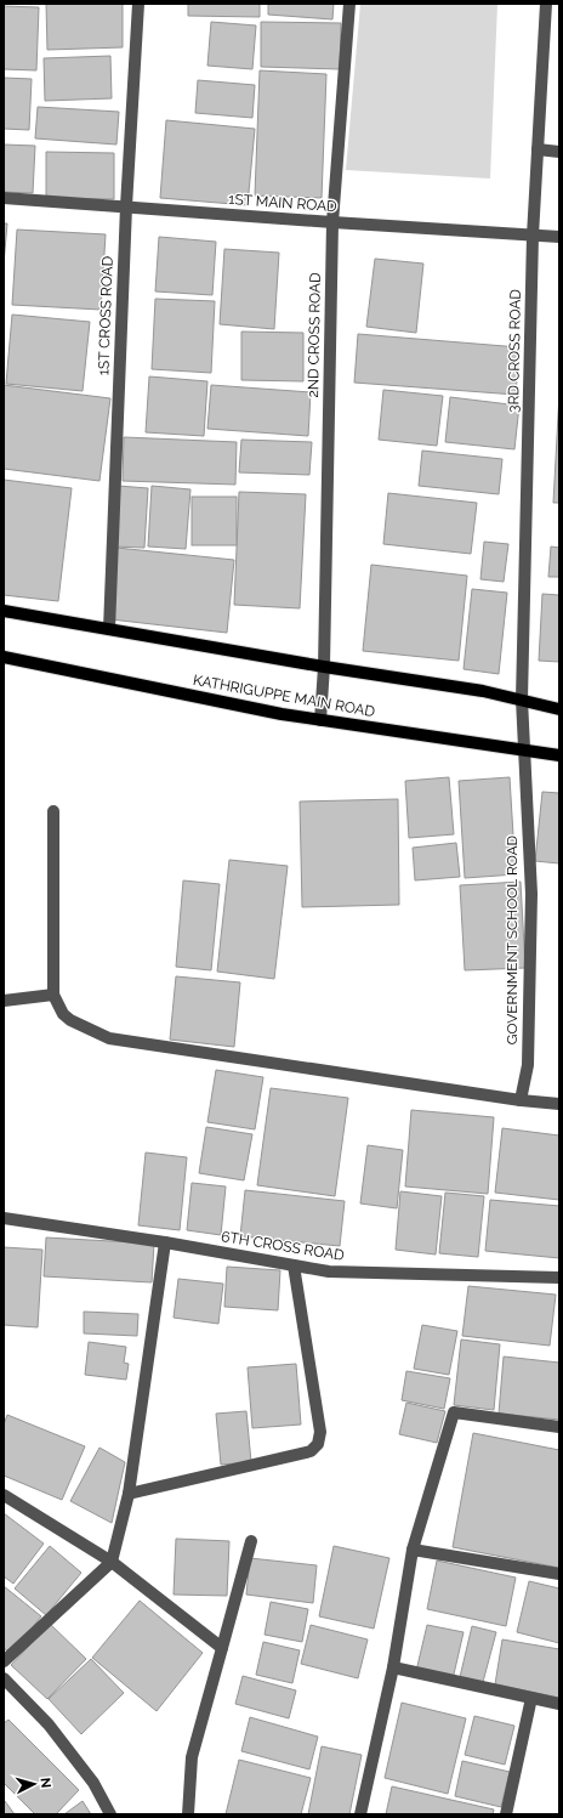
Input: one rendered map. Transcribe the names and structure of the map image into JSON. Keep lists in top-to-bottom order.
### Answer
{
  "streets": {
    "main road": ["KATHRIGUPPE MAIN ROAD"],
    "street": [
      "1ST MAIN ROAD",
      "1ST CROSS ROAD",
      "2ND CROSS ROAD",
      "3RD CROSS ROAD",
      "GOVERNMENT SCHOOL ROAD",
      "6TH CROSS ROAD"
    ]
  },
  "crossings": [
    ["1ST MAIN ROAD", "1ST CROSS ROAD"],
    ["1ST MAIN ROAD", "2ND CROSS ROAD"],
    ["1ST MAIN ROAD", "3RD CROSS ROAD"],
    ["2ND CROSS ROAD", "KATHRIGUPPE MAIN ROAD"],
    ["3RD CROSS ROAD", "KATHRIGUPPE MAIN ROAD"],
    ["3RD CROSS ROAD", "GOVERNMENT SCHOOL ROAD"],
    ["KATHRIGUPPE MAIN ROAD", "GOVERNMENT SCHOOL ROAD"]
  ],
  "north": "right"
}
